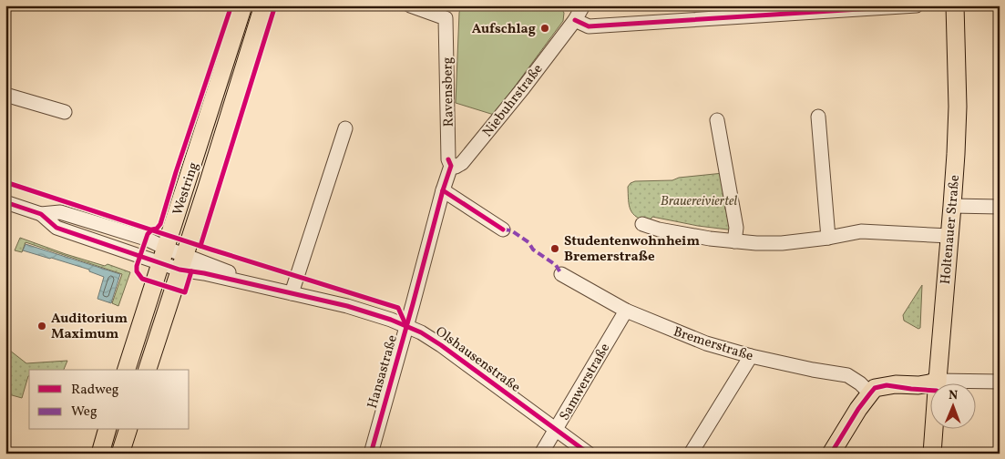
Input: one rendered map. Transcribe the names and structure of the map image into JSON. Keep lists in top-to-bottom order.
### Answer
{
  "streets": {
    "main road": ["Westring", "Holtenauer Straße"],
    "street": [
      "Ravensberg",
      "Niebuhrstraße",
      "Bremerstraße",
      "Olshausenstraße",
      "Hansastraße",
      "Samwerstraße"
    ]
  },
  "crossings": [
    ["Ravensberg", "Niebuhrstraße"],
    ["Westring", "Olshausenstraße"],
    ["Bremerstraße", "Samwerstraße"],
    ["Olshausenstraße", "Hansastraße"],
    ["Olshausenstraße", "Samwerstraße"]
  ],
  "parks": ["Brauereiviertel"],
  "places": ["Aufschlag", "Studentenwohnheim Bremerstraße", "Auditorium Maximum"],
  "legend": ["Radweg", "Weg"],
  "north": "top"
}
